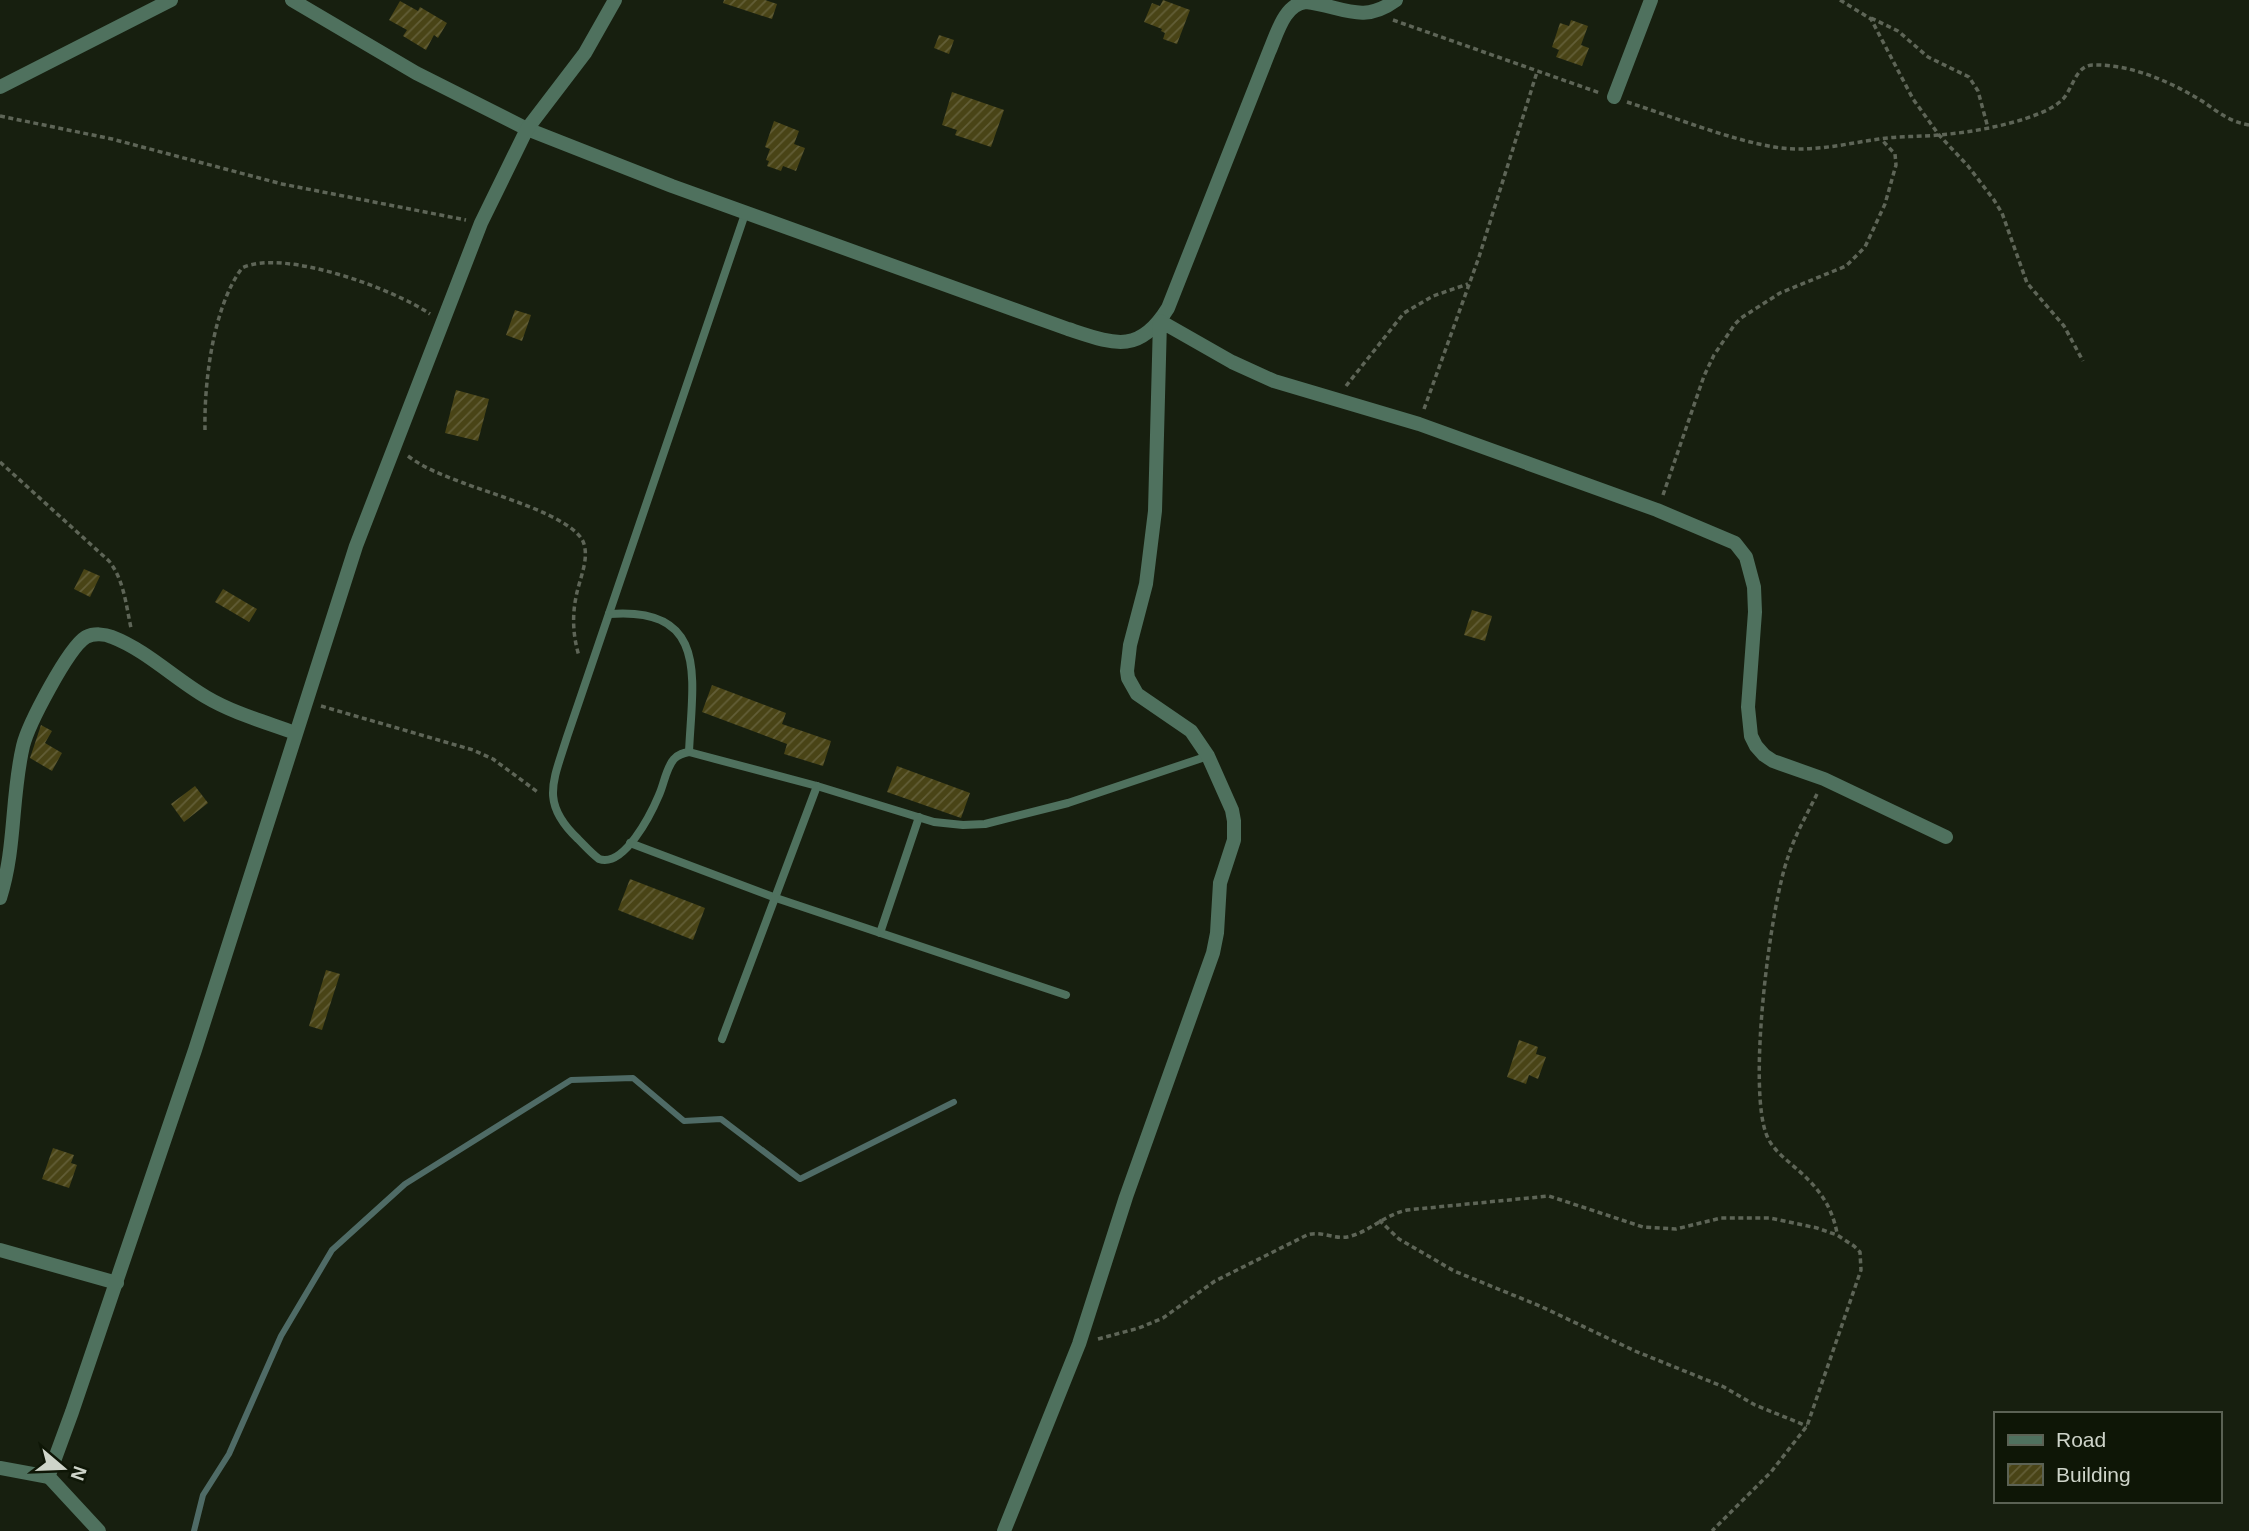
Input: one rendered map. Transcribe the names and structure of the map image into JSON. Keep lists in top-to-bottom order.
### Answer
{
  "legend": ["Road", "Building"],
  "north": "right"
}
